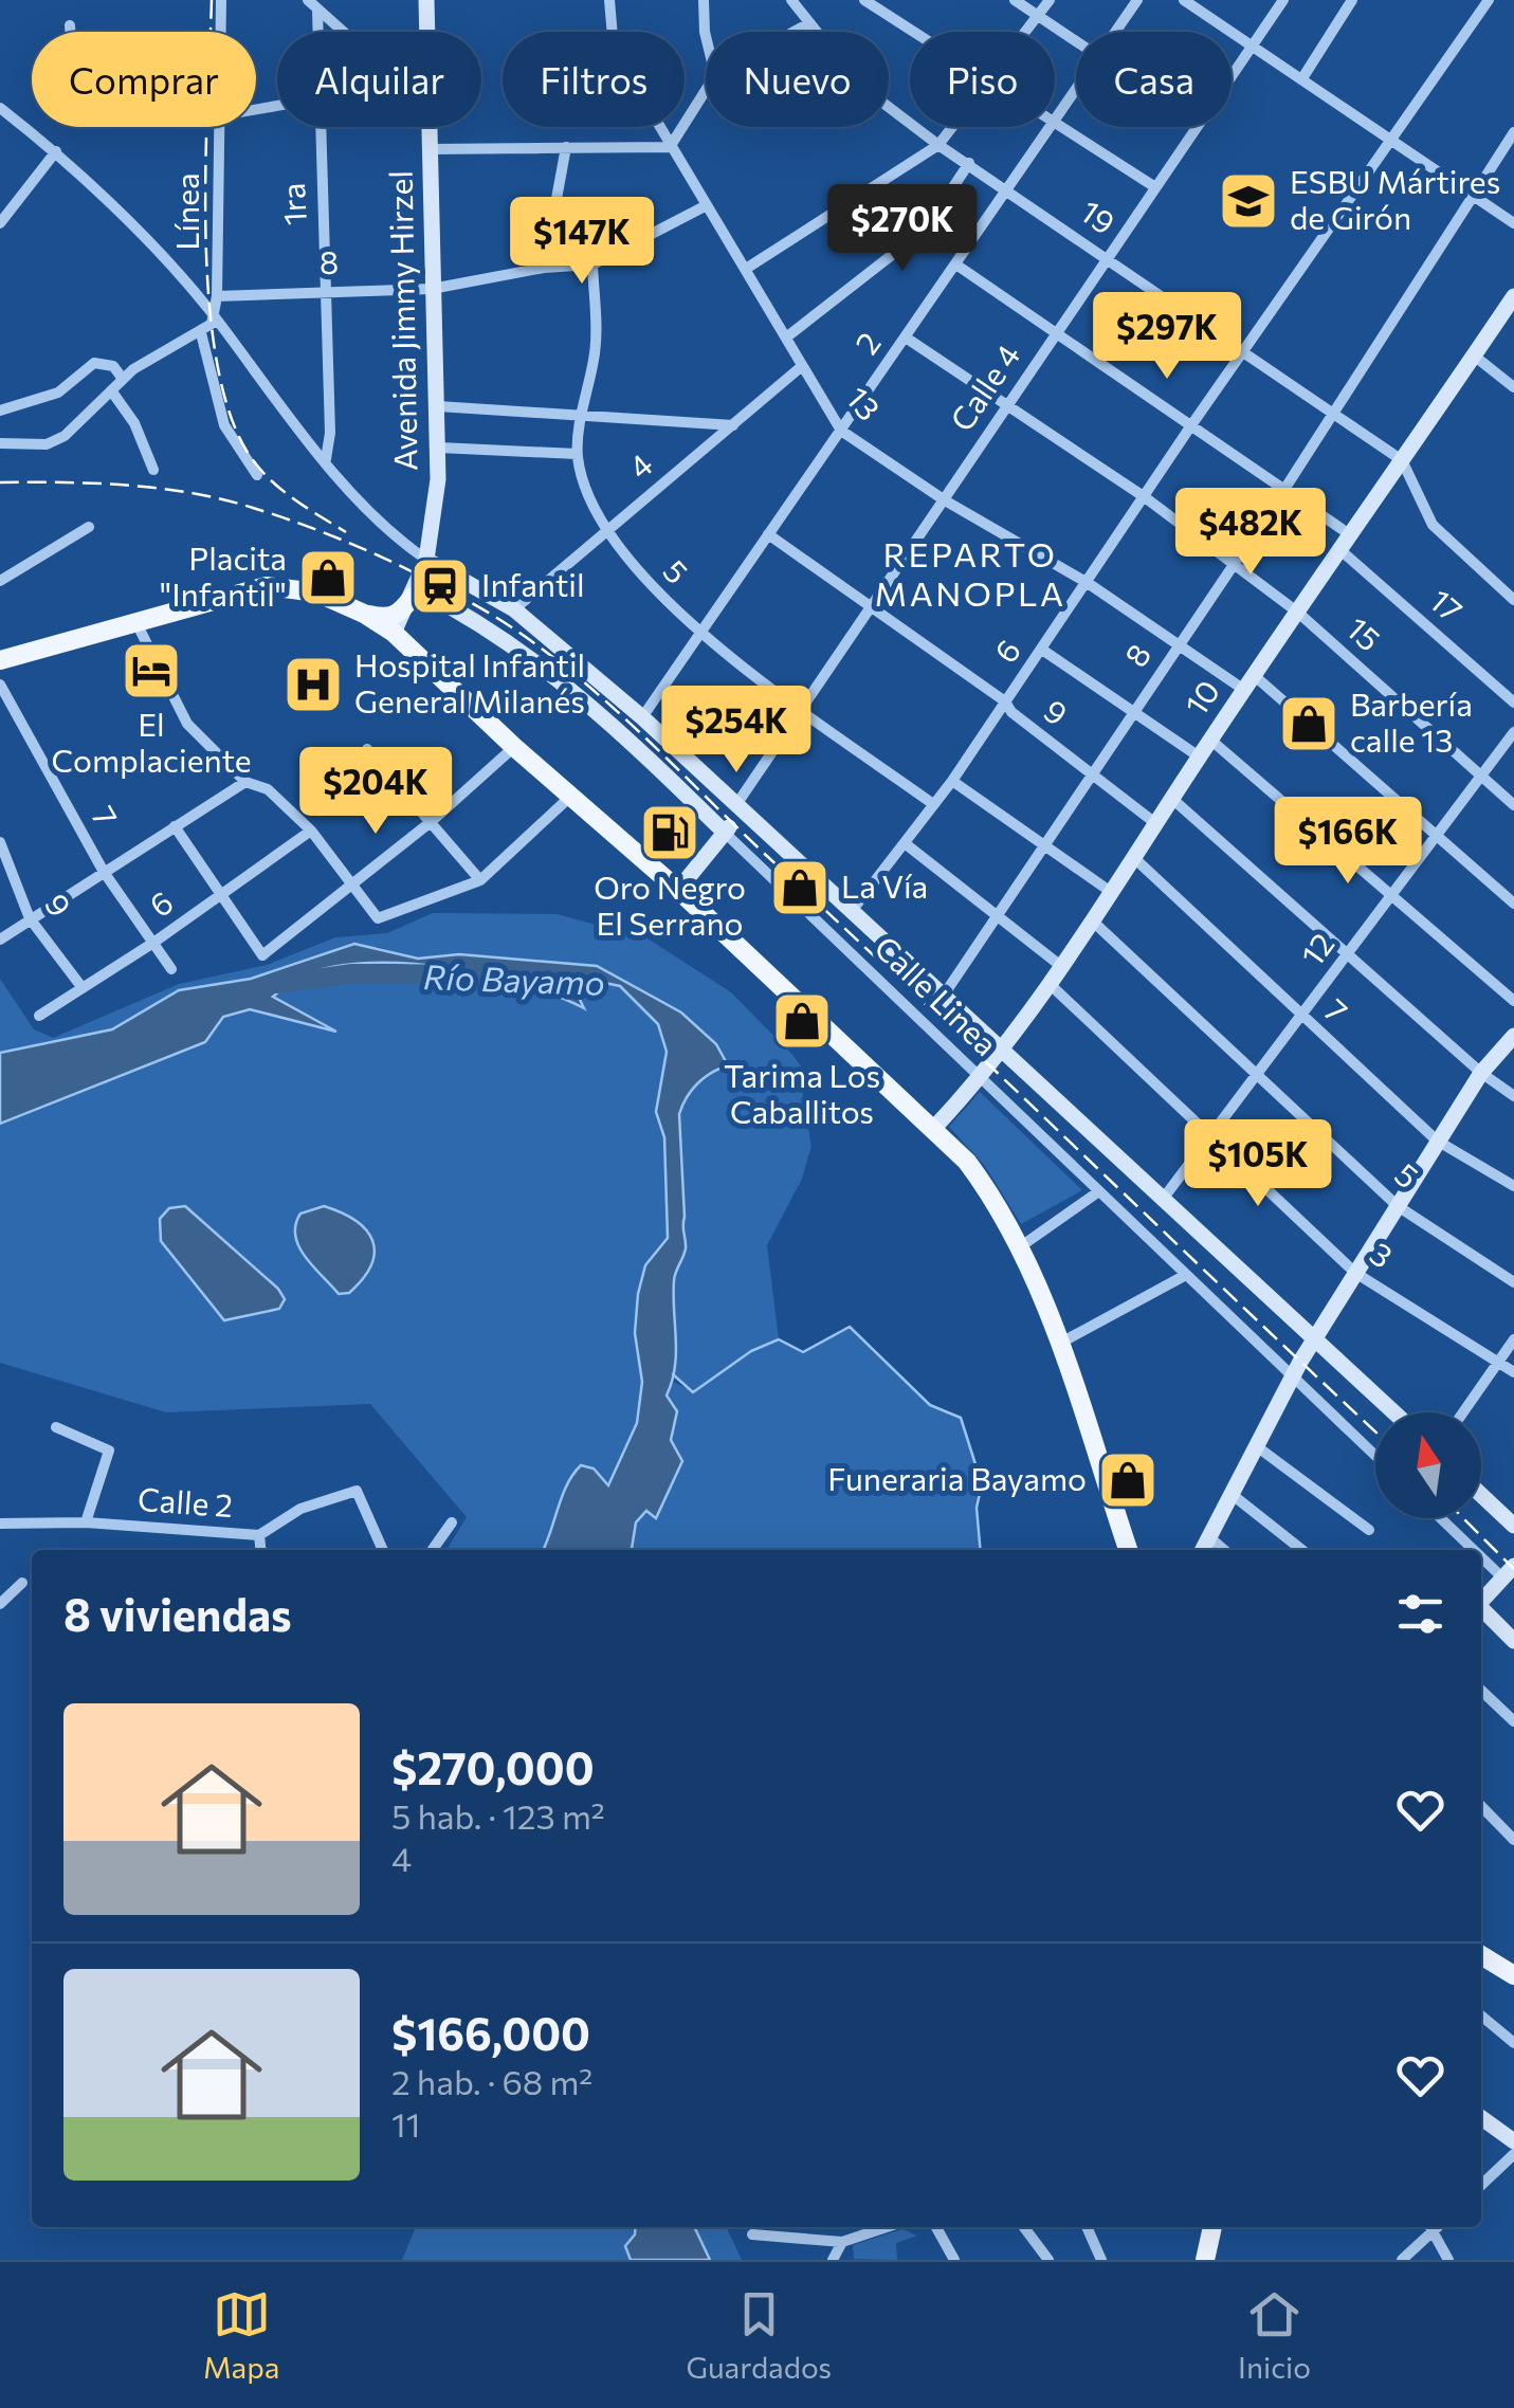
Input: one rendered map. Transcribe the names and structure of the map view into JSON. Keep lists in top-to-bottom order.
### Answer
{
  "streets": {
    "street": [
      "1ra",
      "Línea",
      "19",
      "8",
      "Avenida Jimmy Hirzel",
      "2",
      "Calle 4",
      "13",
      "4",
      "5",
      "17",
      "15",
      "6",
      "10",
      "9",
      "7",
      "12",
      "Calle Linea",
      "3",
      "Calle 2"
    ]
  },
  "crossings": [
    ["1ra", "8"],
    ["Línea", "8"],
    ["19", "8"],
    ["19", "2"],
    ["19", "Calle 4"],
    ["19", "6"],
    ["19", "10"],
    ["8", "Avenida Jimmy Hirzel"],
    ["8", "13"],
    ["8", "5"],
    ["8", "17"],
    ["8", "15"],
    ["8", "9"],
    ["Avenida Jimmy Hirzel", "4"],
    ["Avenida Jimmy Hirzel", "Calle Linea"],
    ["2", "13"],
    ["2", "5"],
    ["2", "17"],
    ["2", "15"],
    ["2", "9"],
    ["Calle 4", "13"],
    ["Calle 4", "5"],
    ["Calle 4", "17"],
    ["Calle 4", "15"],
    ["Calle 4", "9"],
    ["Calle 4", "Calle Linea"],
    ["13", "4"],
    ["13", "6"],
    ["13", "10"],
    ["13", "12"],
    ["4", "5"],
    ["5", "6"],
    ["5", "10"],
    ["5", "12"],
    ["17", "6"],
    ["17", "10"],
    ["15", "6"],
    ["15", "10"],
    ["15", "12"],
    ["6", "9"],
    ["6", "7"],
    ["10", "9"],
    ["10", "7"],
    ["10", "Calle Linea"],
    ["10", "3"],
    ["7", "12"],
    ["12", "3"]
  ],
  "districts": ["REPARTO MANOPLA"],
  "water": ["Río Bayamo"],
  "places": {
    "school or university": ["ESBU Mártires de Girón"],
    "shop": [
      "Placita \"Infantil\"",
      "Barbería calle 13",
      "La Vía",
      "Tarima Los Caballitos",
      "Funeraria Bayamo"
    ],
    "station": ["Infantil"],
    "hotel": ["El Complaciente"],
    "hospital": ["Hospital Infantil General Milanés"],
    "fuel station": ["Oro Negro El Serrano"]
  },
  "north": "top",
  "page": {
    "chip": [
      "Comprar",
      "Alquilar",
      "Filtros",
      "Nuevo",
      "Piso",
      "Casa"
    ],
    "price": [
      "$270K",
      "$147K",
      "$297K",
      "$482K",
      "$254K",
      "$204K",
      "$166K",
      "$105K"
    ],
    "heading": "8 viviendas",
    "list": [
      {
        "name": "$270,000",
        "note": "5 hab. · 123 m² · 4"
      },
      {
        "name": "$166,000",
        "note": "2 hab. · 68 m² · 11"
      }
    ],
    "tabs": ["Mapa", "Guardados", "Inicio"]
  }
}
